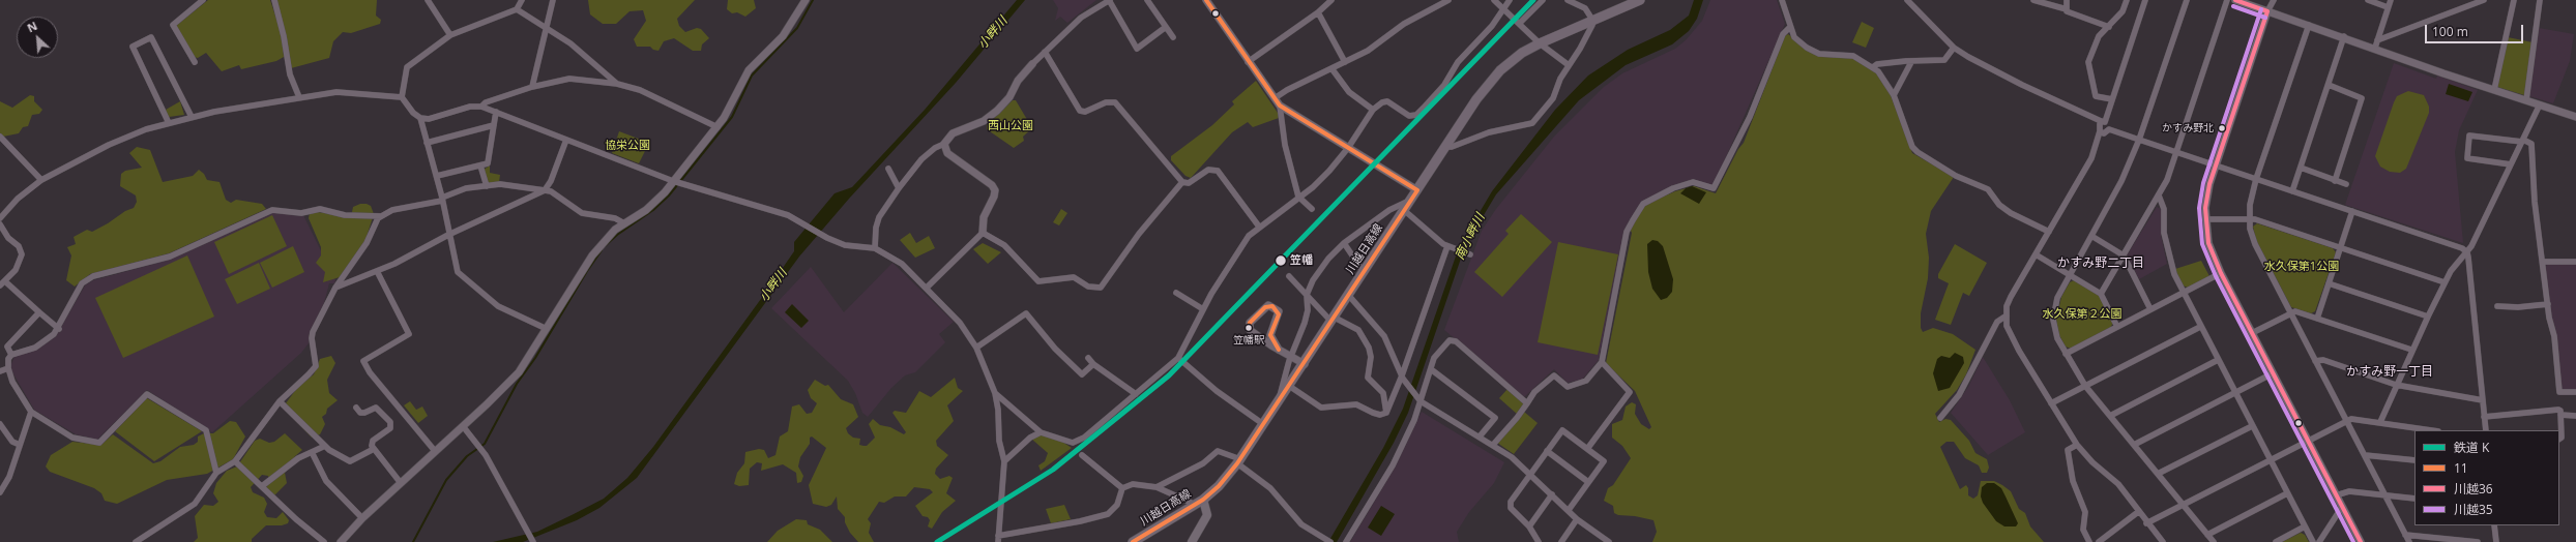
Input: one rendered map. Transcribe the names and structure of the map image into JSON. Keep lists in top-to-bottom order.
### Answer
{
  "streets": {
    "main road": ["川越日高線"]
  },
  "districts": ["かすみ野二丁目", "かすみ野一丁目"],
  "water": ["小畔川", "南小畔川"],
  "parks": [
    "西山公園",
    "協栄公園",
    "水久保第1公園",
    "水久保第２公園"
  ],
  "places": ["かすみ野北", "笠幡", "笠幡駅"],
  "lines": [
    "rail line K",
    "transit line 11",
    "transit line 川越36",
    "transit line 川越35"
  ],
  "legend": [
    "鉄道 K",
    "11",
    "川越36",
    "川越35"
  ],
  "scale_bar": "100 m",
  "north": "top left"
}
